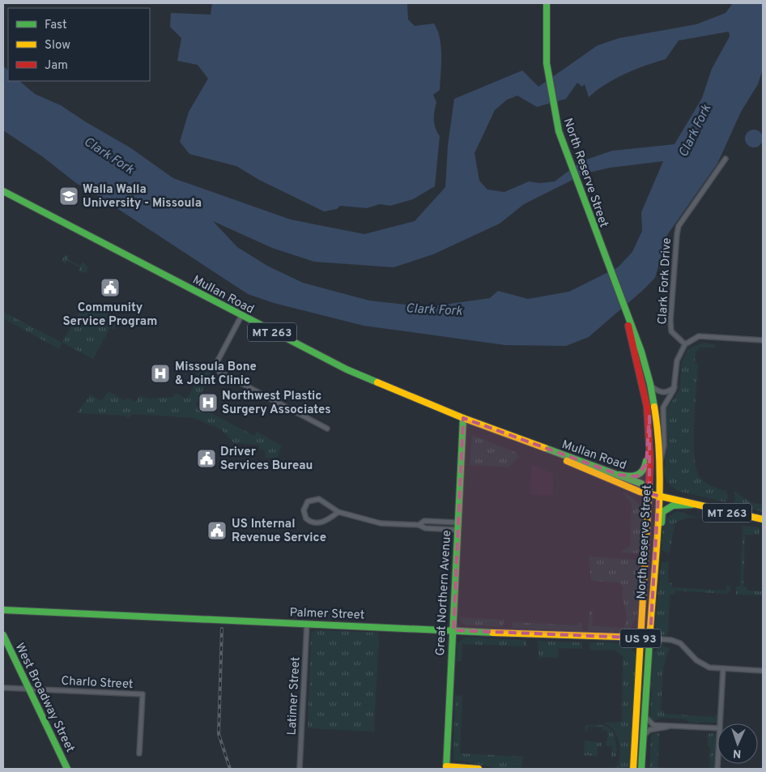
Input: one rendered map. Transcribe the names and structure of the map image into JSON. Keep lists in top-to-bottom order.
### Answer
{
  "streets": {
    "main road": [
      "North Reserve Street",
      "Mullan Road",
      "MT 263",
      "Great Northern Avenue",
      "Palmer Street",
      "US 93",
      "West Broadway Street"
    ],
    "street": ["Clark Fork Drive", "Charlo Street", "Latimer Street"]
  },
  "crossings": [
    ["North Reserve Street", "Mullan Road"],
    ["North Reserve Street", "Palmer Street"],
    ["Mullan Road", "Great Northern Avenue"],
    ["Great Northern Avenue", "Palmer Street"],
    ["Palmer Street", "Latimer Street"],
    ["Charlo Street", "West Broadway Street"]
  ],
  "water": ["Clark Fork"],
  "places": {
    "school or university": ["Walla Walla University - Missoula"],
    "public building": ["Community Service Program", "Driver Services Bureau", "US Internal Revenue Service"],
    "hospital": ["Missoula Bone & Joint Clinic", "Northwest Plastic Surgery Associates"]
  },
  "legend": ["Fast", "Slow", "Jam"],
  "north": "bottom"
}
